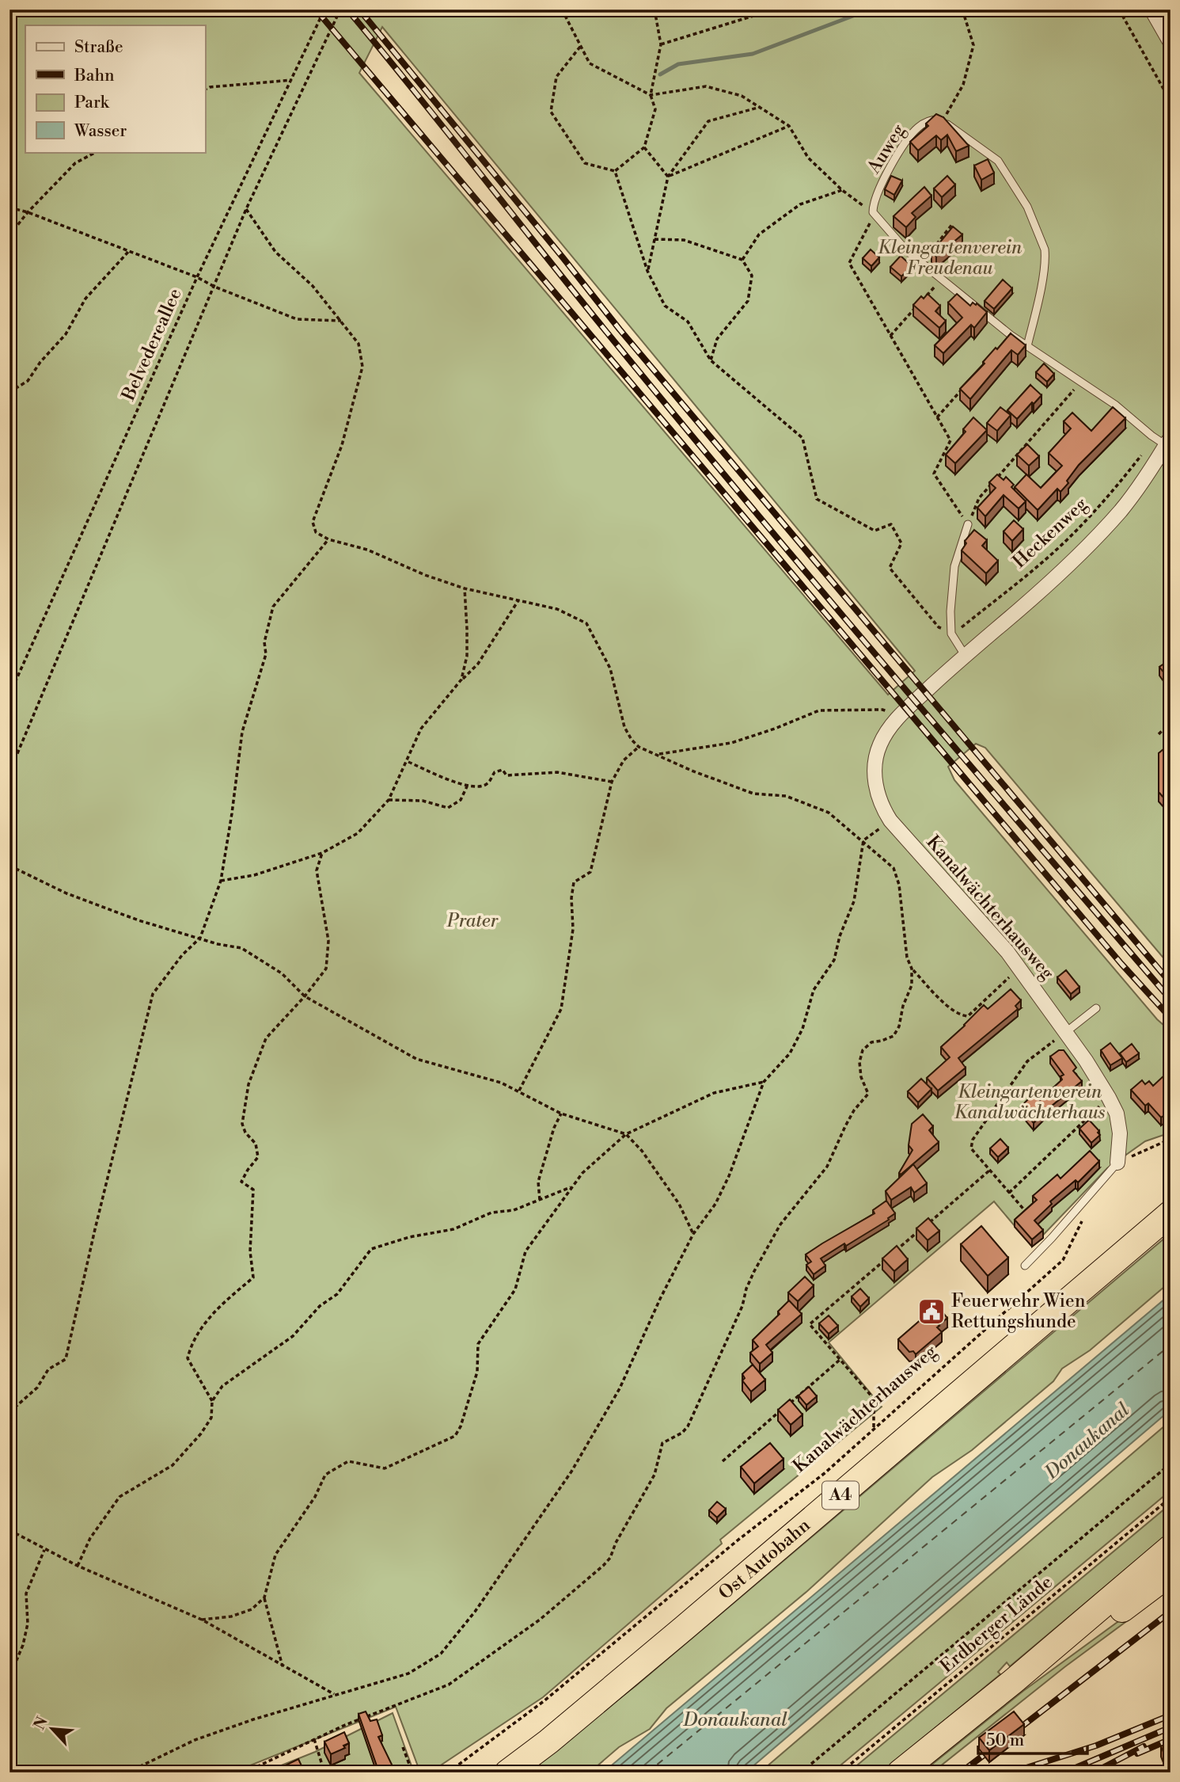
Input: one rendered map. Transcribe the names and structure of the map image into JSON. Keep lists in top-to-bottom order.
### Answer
{
  "streets": {
    "highway": ["A4", "Ost Autobahn"],
    "street": ["Kanalwächterhausweg"],
    "lane": ["Auweg"],
    "path": ["Belvedereallee", "Heckenweg", "Erdberger Lände"]
  },
  "crossings": [
    ["Heckenweg", "Kanalwächterhausweg"]
  ],
  "water": ["Donaukanal"],
  "parks": ["Kleingartenverein Freudenau", "Prater", "Kleingartenverein Kanalwächterhaus"],
  "places": {
    "public building": ["Feuerwehr Wien Rettungshunde"]
  },
  "legend": [
    "Straße",
    "Bahn",
    "Park",
    "Wasser"
  ],
  "scale_bar": "50 m",
  "north": "top left"
}
